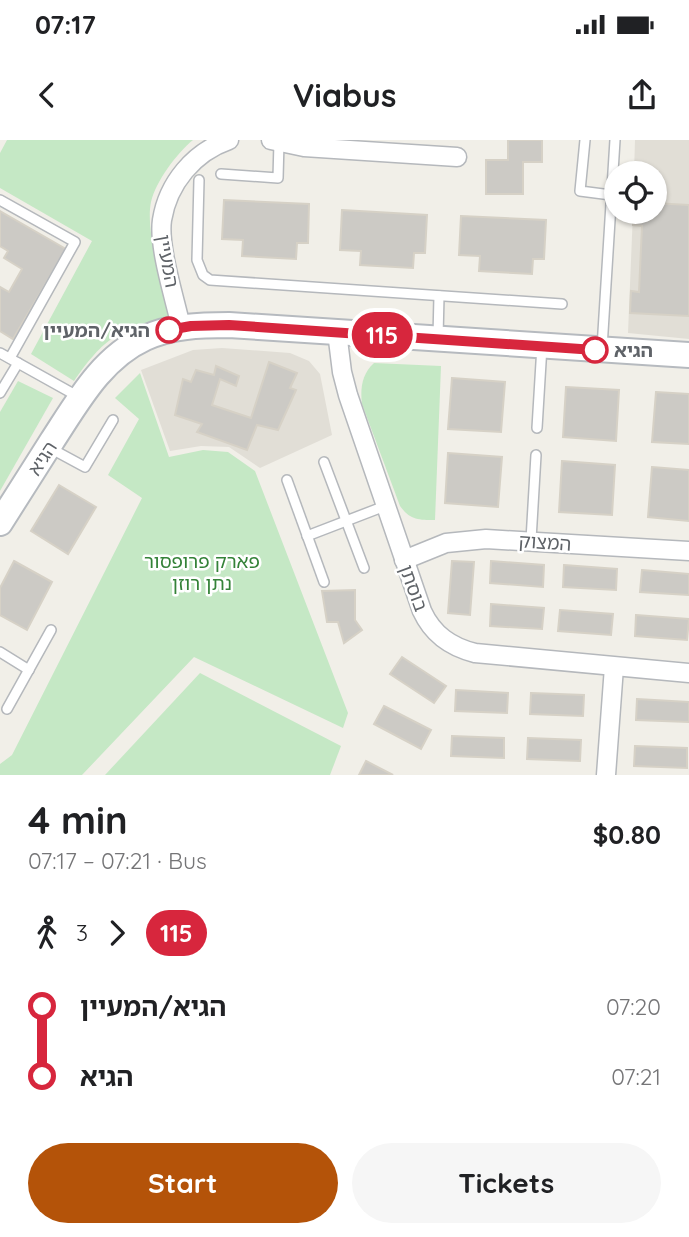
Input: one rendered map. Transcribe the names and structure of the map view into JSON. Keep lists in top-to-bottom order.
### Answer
{
  "streets": {
    "street": [
      "המעיין",
      "הגיא",
      "המצוק",
      "בוסתן"
    ]
  },
  "crossings": [
    ["המעיין", "הגיא"],
    ["הגיא", "בוסתן"],
    ["המצוק", "בוסתן"]
  ],
  "parks": ["פארק פרופסור נתן רוזן"],
  "places": ["הגיא/המעיין", "הגיא"],
  "lines": ["bus line 115"],
  "page": {
    "status": "07:17",
    "header": "Viabus",
    "on_map": "115",
    "heading": ["4 min", "07:17 – 07:21 · Bus", "$0.80"],
    "legs": ["3", "115"],
    "list": [
      {
        "name": "הגיא/המעיין",
        "value": "07:20"
      },
      {
        "name": "הגיא",
        "value": "07:21"
      }
    ],
    "buttons": ["Start", "Tickets"]
  }
}
